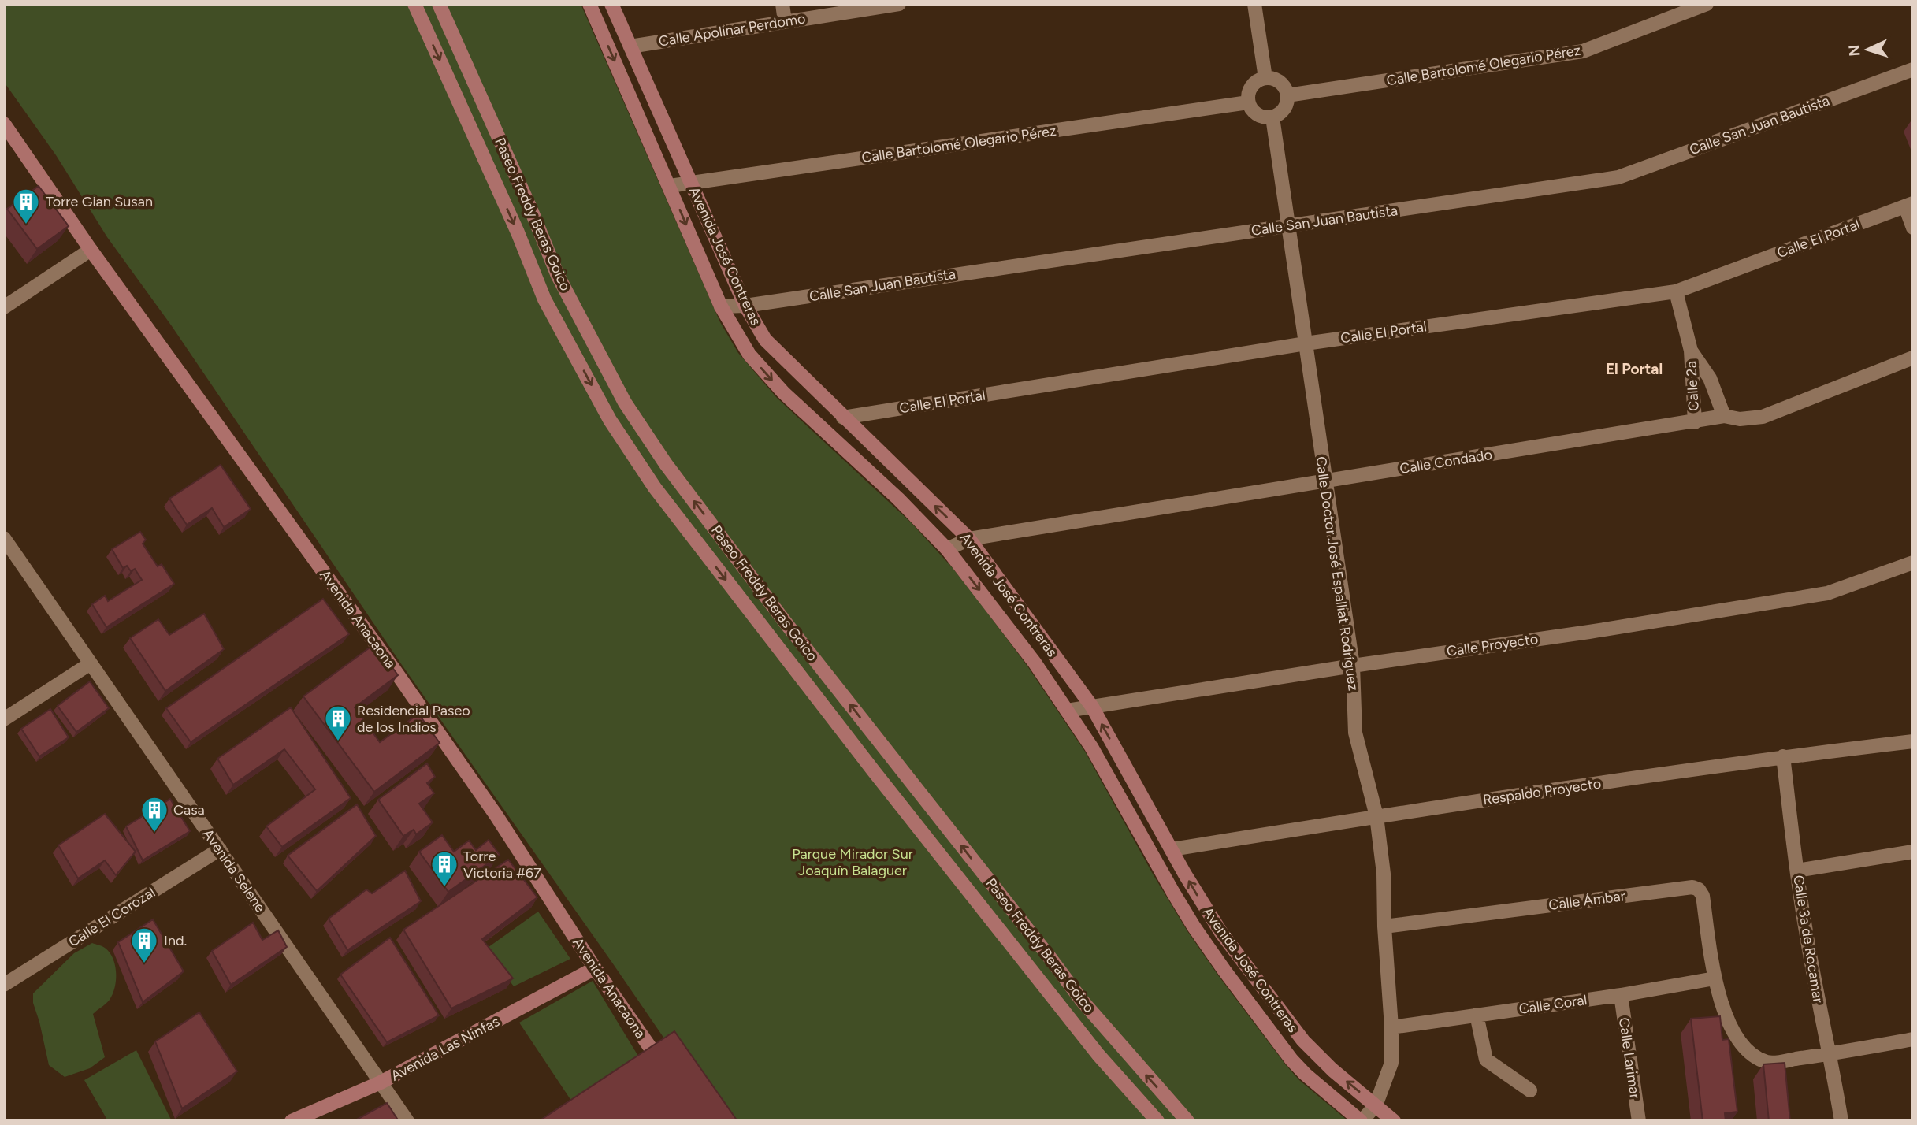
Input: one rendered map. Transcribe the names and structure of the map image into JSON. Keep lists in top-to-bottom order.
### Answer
{
  "streets": {
    "main road": [
      "Paseo Freddy Beras Goico",
      "Avenida José Contreras",
      "Avenida Anacaona",
      "Avenida Las Ninfas"
    ],
    "street": [
      "Calle Apolinar Perdomo",
      "Calle Bartolomé Olegario Pérez",
      "Calle San Juan Bautista",
      "Calle El Portal",
      "Calle 2a",
      "Calle Condado",
      "Calle Doctor José Espalliat Rodríguez",
      "Calle Proyecto",
      "Respaldo Proyecto",
      "Avenida Selene",
      "Calle Ámbar",
      "Calle El Corozal",
      "Calle 3a de Rocamar",
      "Calle Coral",
      "Calle Larimar"
    ]
  },
  "crossings": [
    ["Calle Apolinar Perdomo", "Avenida José Contreras"],
    ["Calle Bartolomé Olegario Pérez", "Avenida José Contreras"],
    ["Calle Bartolomé Olegario Pérez", "Calle Doctor José Espalliat Rodríguez"],
    ["Calle San Juan Bautista", "Avenida José Contreras"],
    ["Calle San Juan Bautista", "Calle Doctor José Espalliat Rodríguez"],
    ["Calle El Portal", "Avenida José Contreras"],
    ["Calle El Portal", "Calle 2a"],
    ["Calle El Portal", "Calle Doctor José Espalliat Rodríguez"],
    ["Avenida José Contreras", "Calle Condado"],
    ["Avenida José Contreras", "Calle Doctor José Espalliat Rodríguez"],
    ["Avenida José Contreras", "Calle Proyecto"],
    ["Avenida José Contreras", "Respaldo Proyecto"],
    ["Calle 2a", "Calle Condado"],
    ["Calle Condado", "Calle Doctor José Espalliat Rodríguez"],
    ["Calle Doctor José Espalliat Rodríguez", "Calle Proyecto"],
    ["Calle Doctor José Espalliat Rodríguez", "Respaldo Proyecto"],
    ["Calle Doctor José Espalliat Rodríguez", "Calle Ámbar"],
    ["Calle Doctor José Espalliat Rodríguez", "Calle Coral"],
    ["Avenida Anacaona", "Avenida Las Ninfas"],
    ["Respaldo Proyecto", "Calle 3a de Rocamar"],
    ["Avenida Selene", "Calle El Corozal"],
    ["Avenida Selene", "Avenida Las Ninfas"],
    ["Calle Ámbar", "Calle 3a de Rocamar"],
    ["Calle Ámbar", "Calle Coral"],
    ["Calle Coral", "Calle Larimar"]
  ],
  "districts": ["El Portal"],
  "parks": ["Parque Mirador Sur Joaquín Balaguer"],
  "places": {
    "building": [
      "Torre Gian Susan",
      "Residencial Paseo de los Indios",
      "Casa",
      "Torre Victoria #67",
      "Ind."
    ]
  },
  "north": "left"
}
